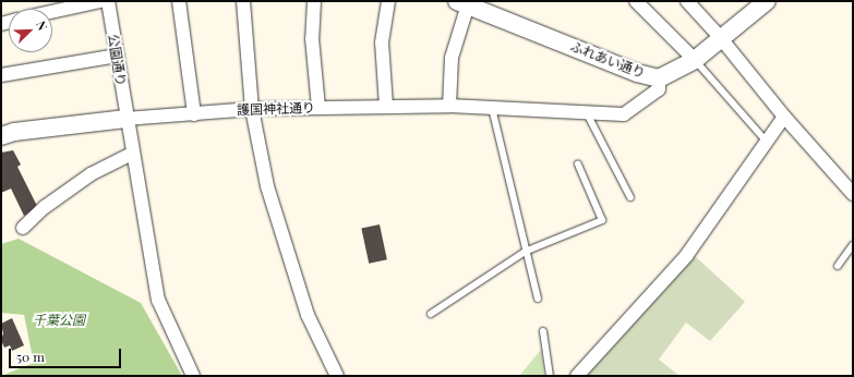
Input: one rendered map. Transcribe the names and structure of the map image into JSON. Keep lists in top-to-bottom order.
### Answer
{
  "streets": {
    "street": ["公園通り", "ふれあい通り", "護国神社通り"]
  },
  "crossings": [
    ["公園通り", "護国神社通り"],
    ["ふれあい通り", "護国神社通り"]
  ],
  "parks": ["千葉公園"],
  "scale_bar": "50 m",
  "north": "top right"
}
